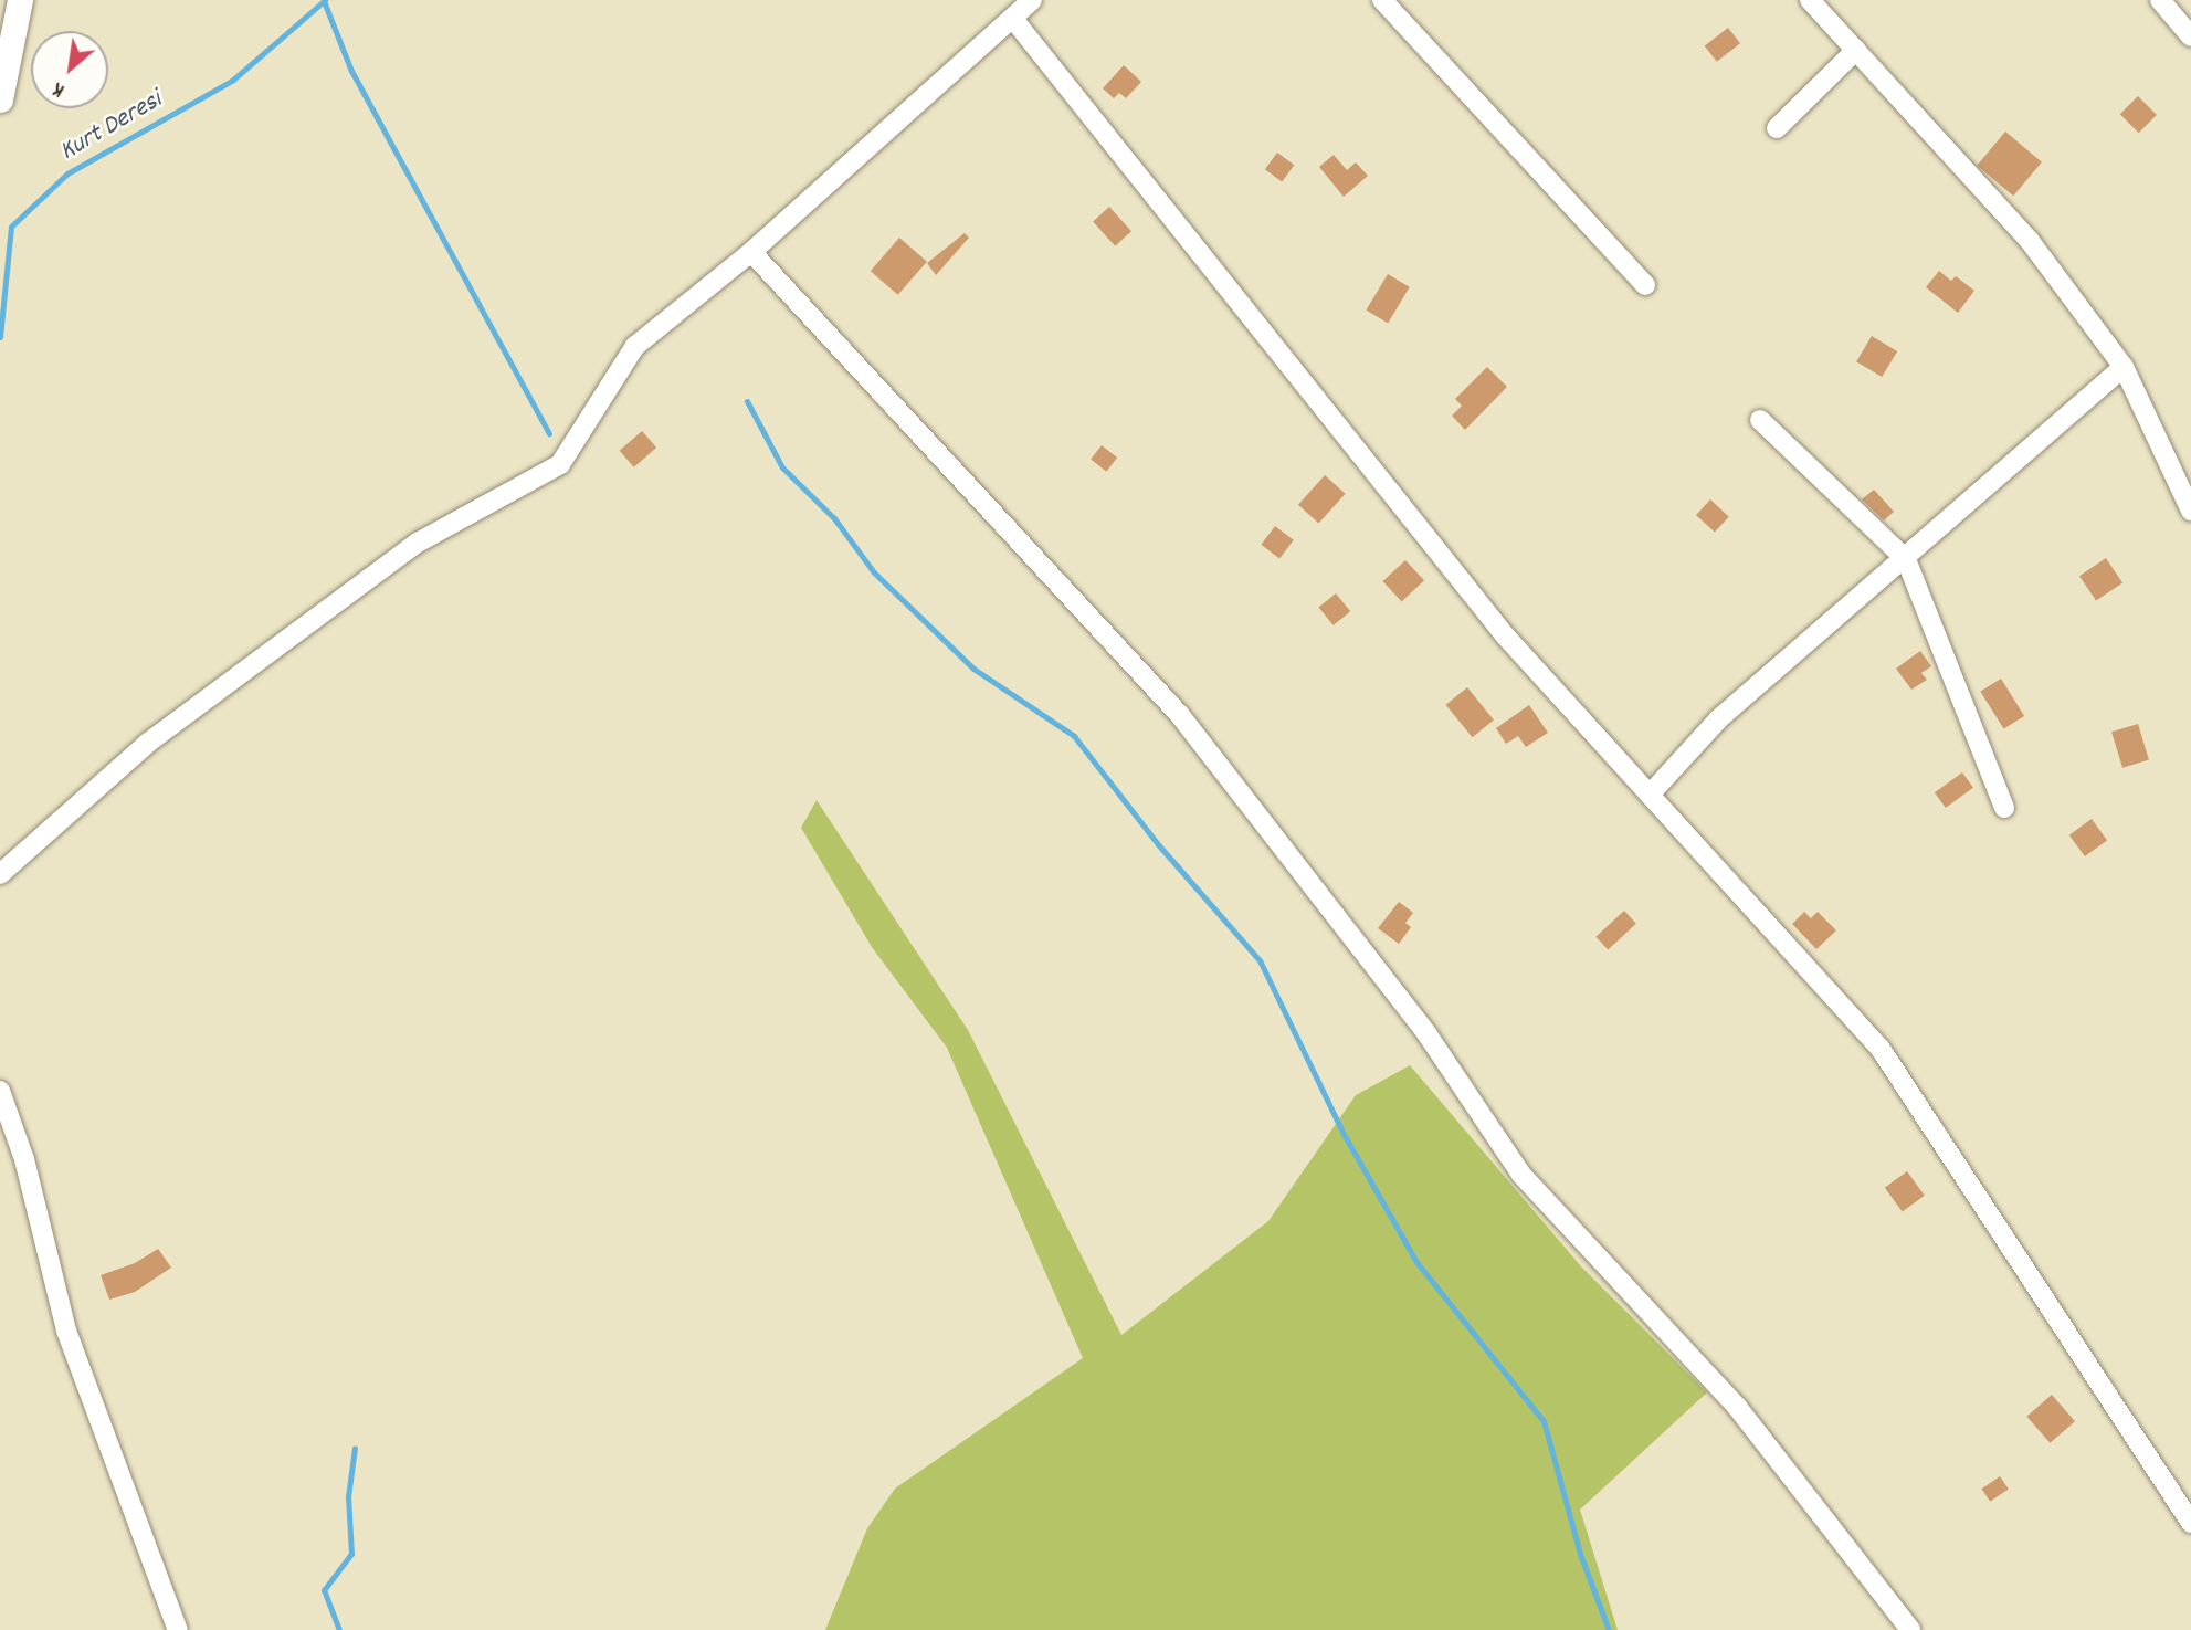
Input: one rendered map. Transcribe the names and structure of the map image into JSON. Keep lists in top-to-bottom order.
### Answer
{
  "water": ["Kurt Deresi"],
  "north": "bottom left"
}
